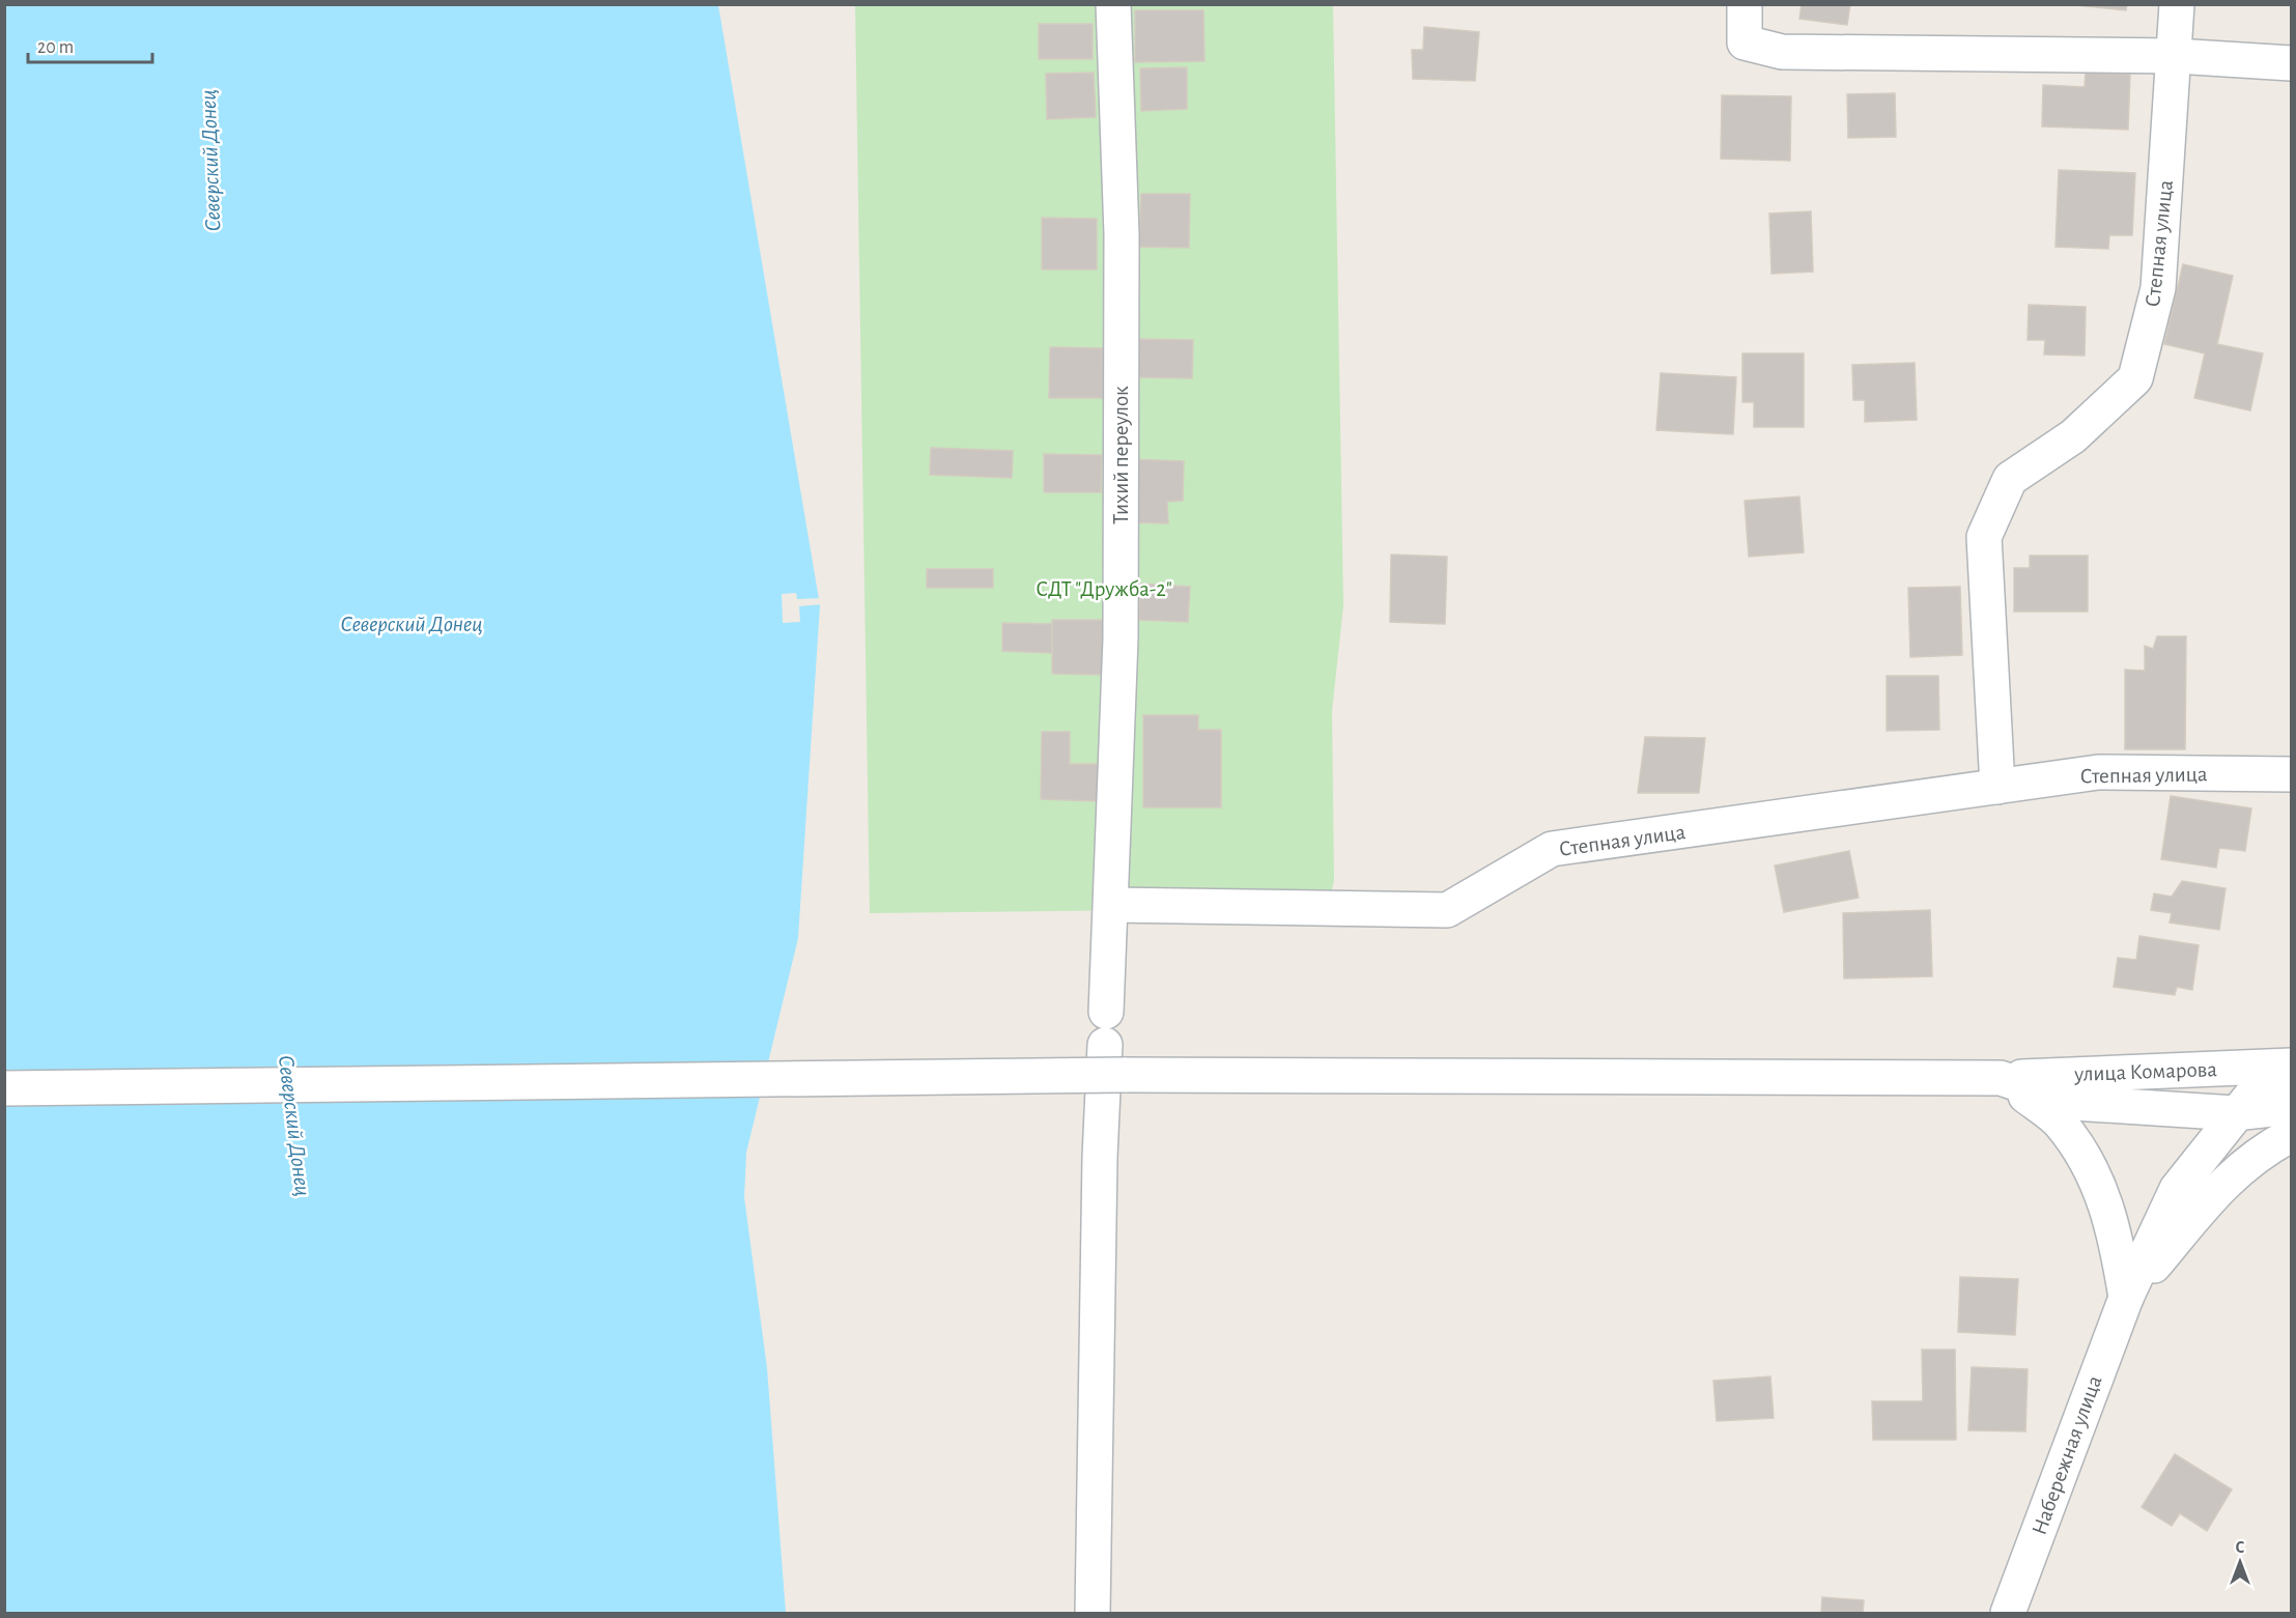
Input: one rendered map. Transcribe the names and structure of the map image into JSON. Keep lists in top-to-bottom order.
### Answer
{
  "streets": {
    "street": [
      "Степная улица",
      "Тихий переулок",
      "улица Комарова",
      "Набережная улица"
    ]
  },
  "crossings": [
    ["Степная улица", "Тихий переулок"]
  ],
  "water": ["Северский Донец"],
  "parks": ["СДТ \"Дружба-2\""],
  "scale_bar": "20 m",
  "north": "top"
}
